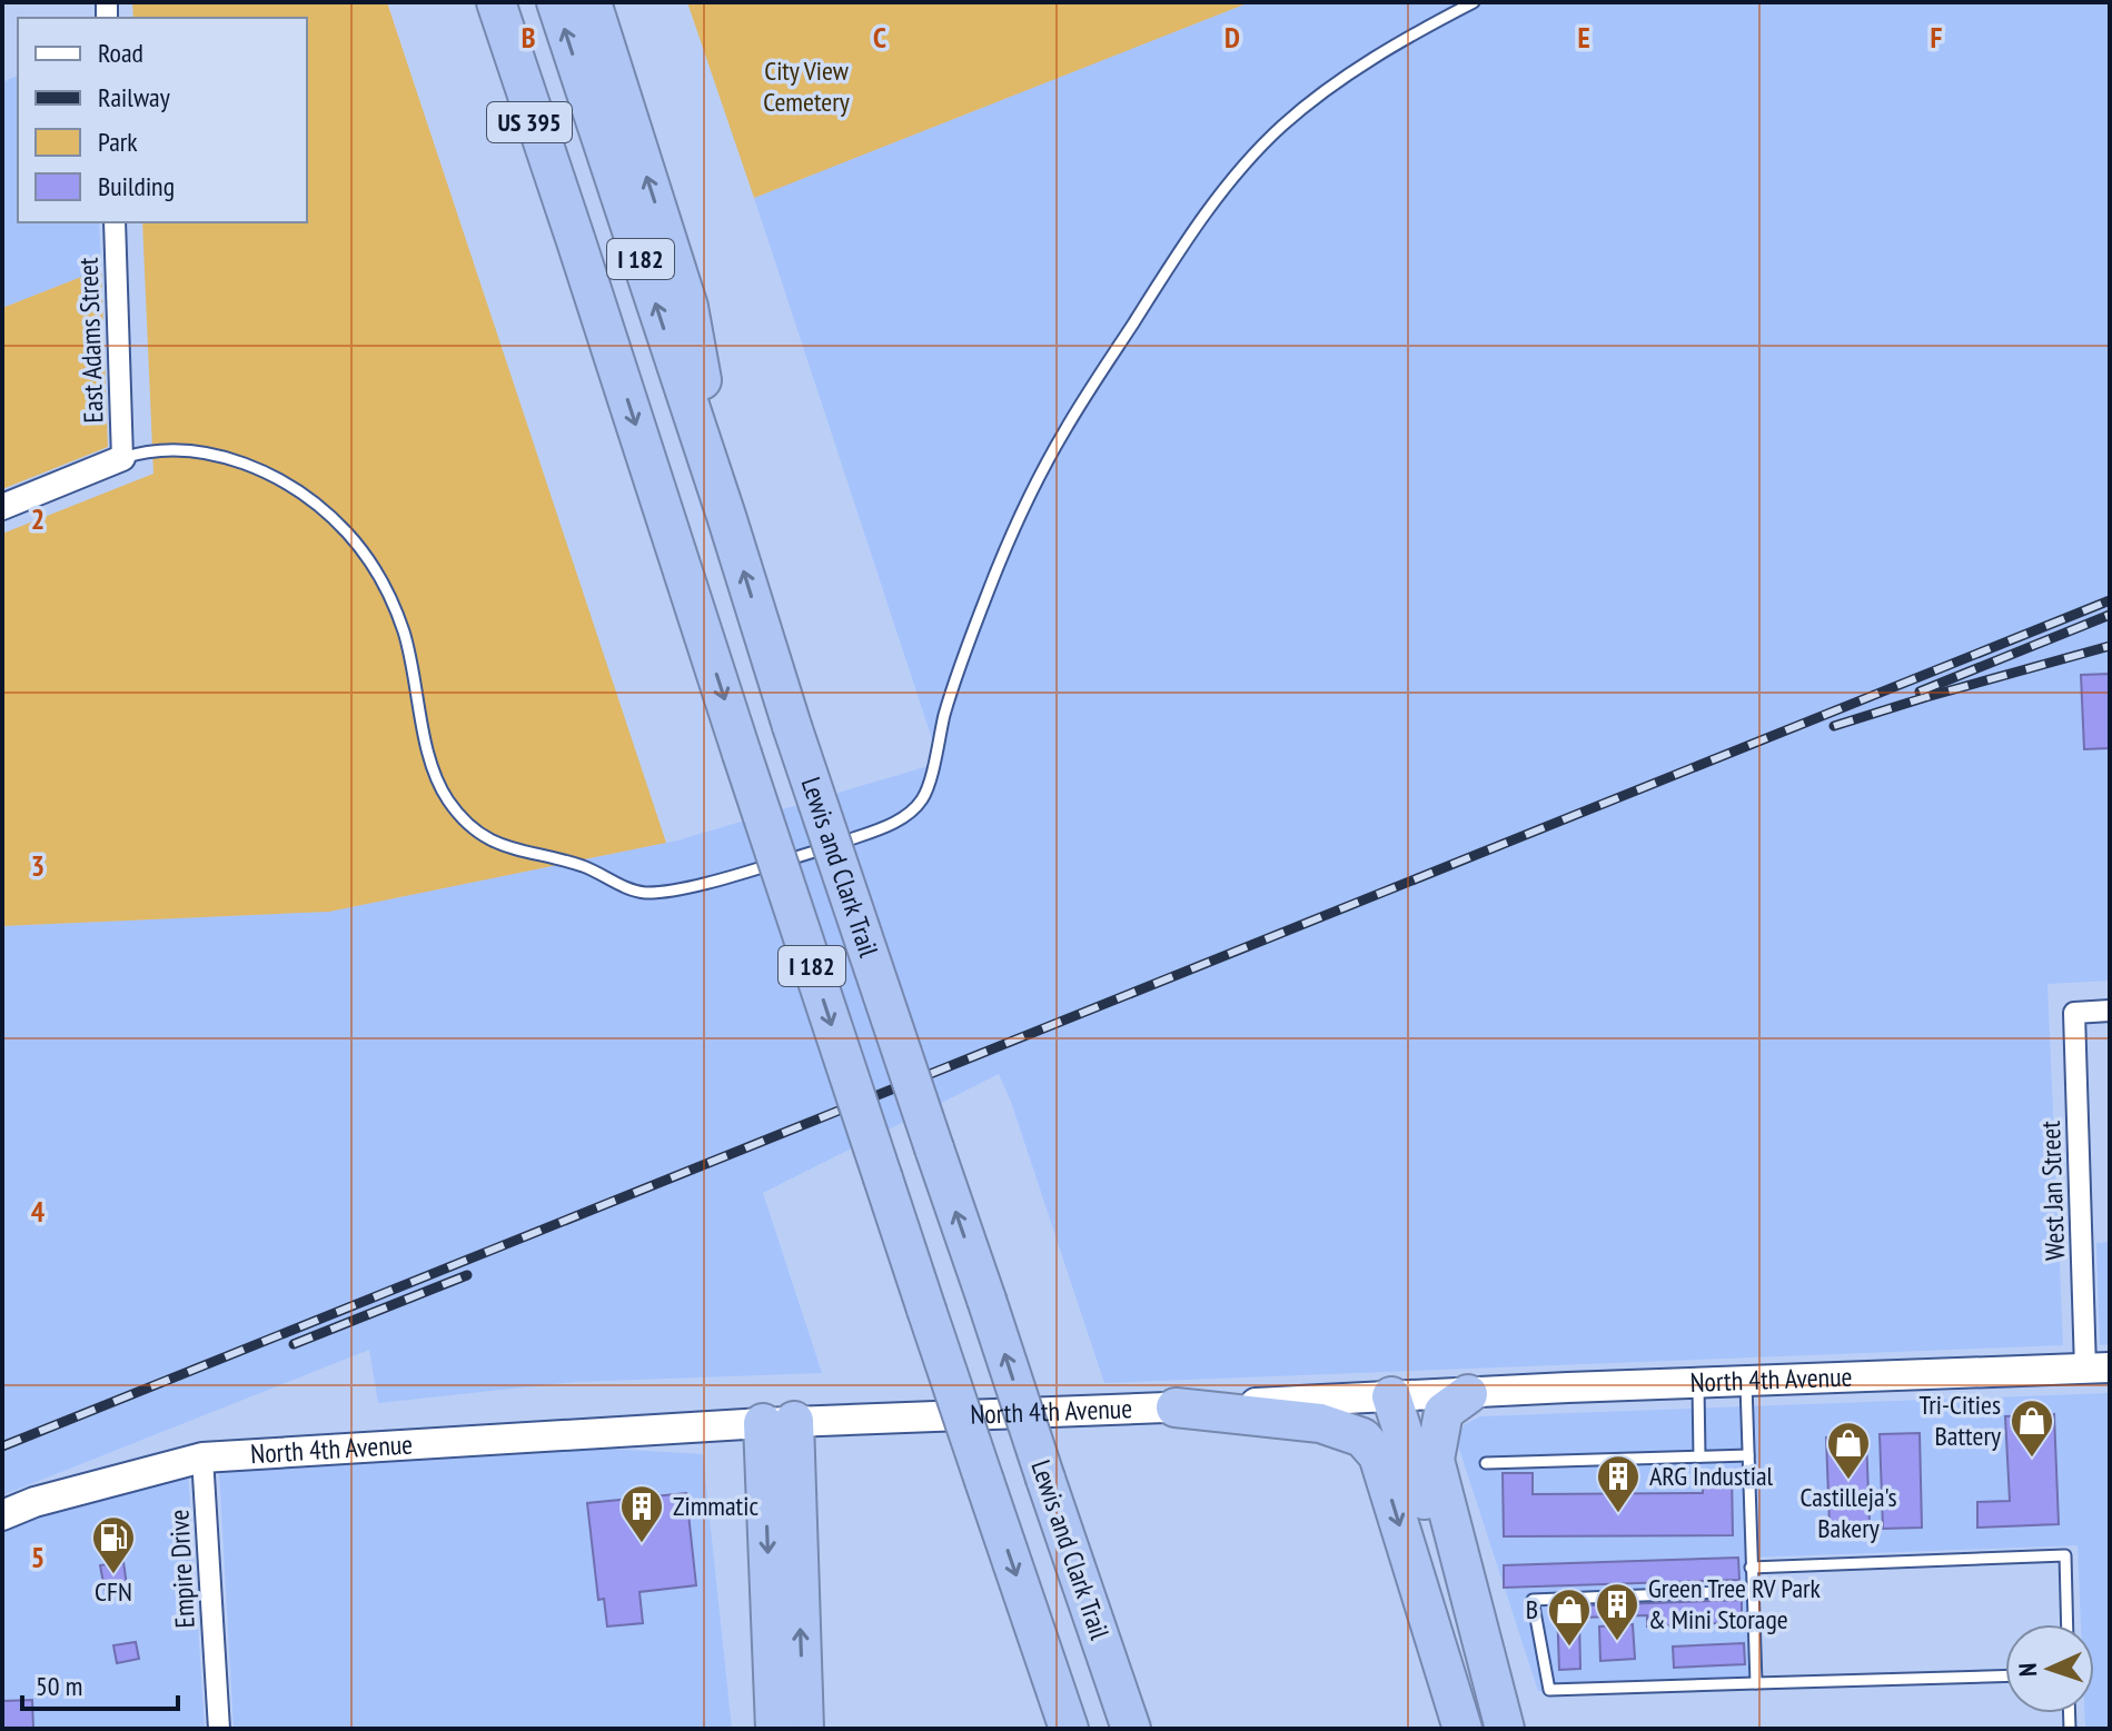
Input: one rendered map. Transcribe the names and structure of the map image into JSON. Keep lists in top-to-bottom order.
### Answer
{
  "streets": {
    "highway": ["US 395", "I 182", "Lewis and Clark Trail"],
    "main road": ["North 4th Avenue"],
    "street": ["East Adams Street", "West Jan Street", "Empire Drive"]
  },
  "crossings": [
    ["US 395", "Lewis and Clark Trail"],
    ["West Jan Street", "North 4th Avenue"],
    ["North 4th Avenue", "Empire Drive"]
  ],
  "parks": ["City View Cemetery"],
  "places": {
    "shop": ["Tri-Cities Battery", "Castilleja's Bakery", "B"],
    "building": ["ARG Industial", "Zimmatic", "Green Tree RV Park & Mini Storage"],
    "fuel station": ["CFN"]
  },
  "legend": [
    "Road",
    "Railway",
    "Park",
    "Building"
  ],
  "scale_bar": "50 m",
  "north": "left",
  "grid": {
    "columns": [
      "B",
      "C",
      "D",
      "E",
      "F"
    ],
    "rows": [
      "2",
      "3",
      "4",
      "5"
    ]
  }
}
